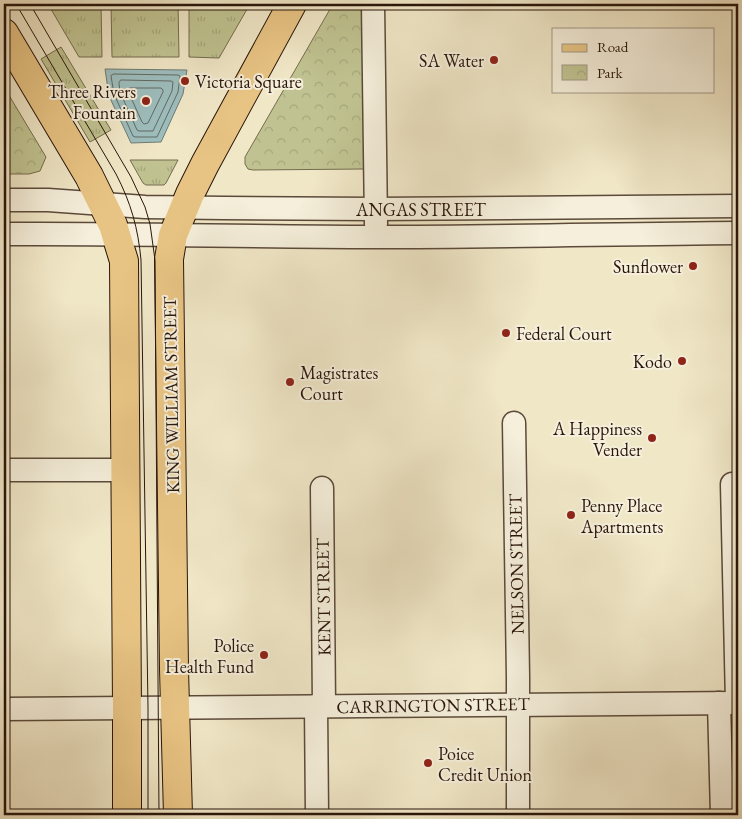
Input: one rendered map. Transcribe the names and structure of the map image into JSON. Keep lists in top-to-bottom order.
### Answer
{
  "streets": {
    "main road": ["KING WILLIAM STREET"],
    "street": [
      "ANGAS STREET",
      "NELSON STREET",
      "KENT STREET",
      "CARRINGTON STREET"
    ]
  },
  "crossings": [
    ["ANGAS STREET", "KING WILLIAM STREET"],
    ["KING WILLIAM STREET", "CARRINGTON STREET"],
    ["NELSON STREET", "CARRINGTON STREET"],
    ["KENT STREET", "CARRINGTON STREET"]
  ],
  "places": [
    "SA Water",
    "Victoria Square",
    "Three Rivers Fountain",
    "Sunflower",
    "Federal Court",
    "Kodo",
    "Magistrates Court",
    "A Happiness Vender",
    "Penny Place Apartments",
    "Police Health Fund",
    "Poice Credit Union"
  ],
  "legend": ["Road", "Park"]
}
